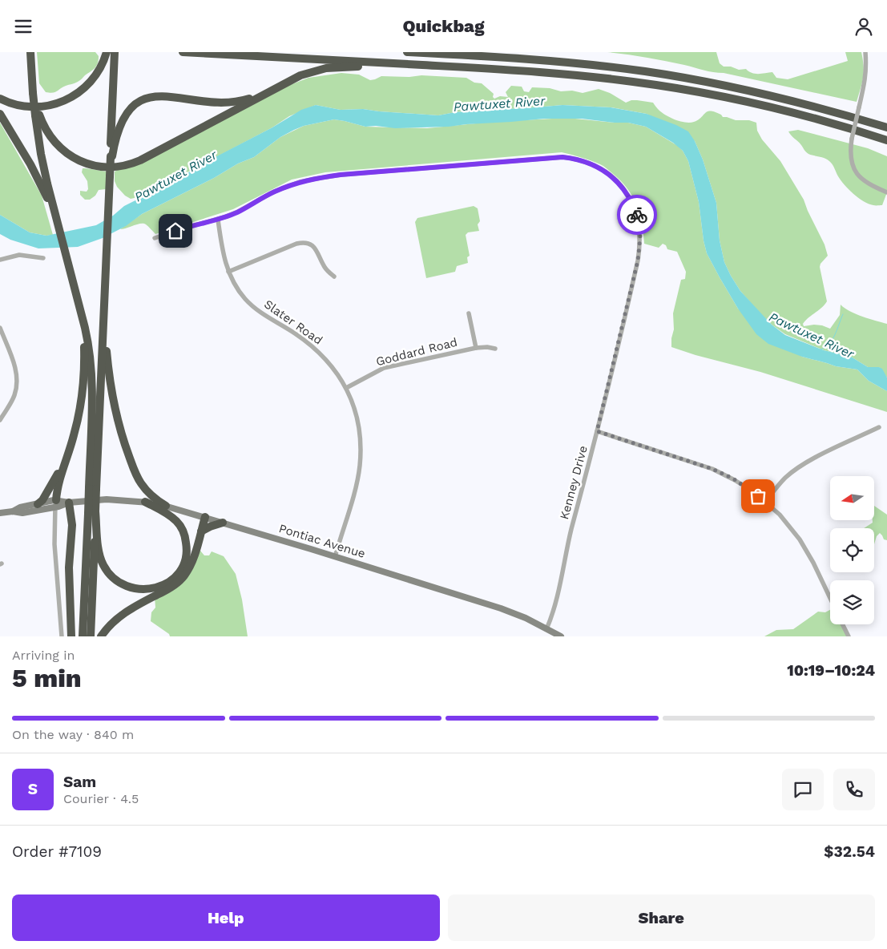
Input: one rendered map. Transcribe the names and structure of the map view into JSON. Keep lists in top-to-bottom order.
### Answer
{
  "streets": {
    "main road": ["Pontiac Avenue"],
    "street": ["Slater Road", "Goddard Road", "Kenney Drive"]
  },
  "crossings": [
    ["Slater Road", "Goddard Road"],
    ["Slater Road", "Kenney Drive"],
    ["Slater Road", "Pontiac Avenue"],
    ["Kenney Drive", "Pontiac Avenue"]
  ],
  "water": ["Pawtuxet River"],
  "north": "left",
  "page": {
    "header": "Quickbag",
    "heading": ["5 min", "Arriving in", "10:19–10:24"],
    "panel": [
      "Sam",
      "Courier · 4.5",
      "Order #7109",
      "$32.54"
    ],
    "bar": "On the way · 840 m",
    "round": "S",
    "buttons": ["Help", "Share"]
  }
}
